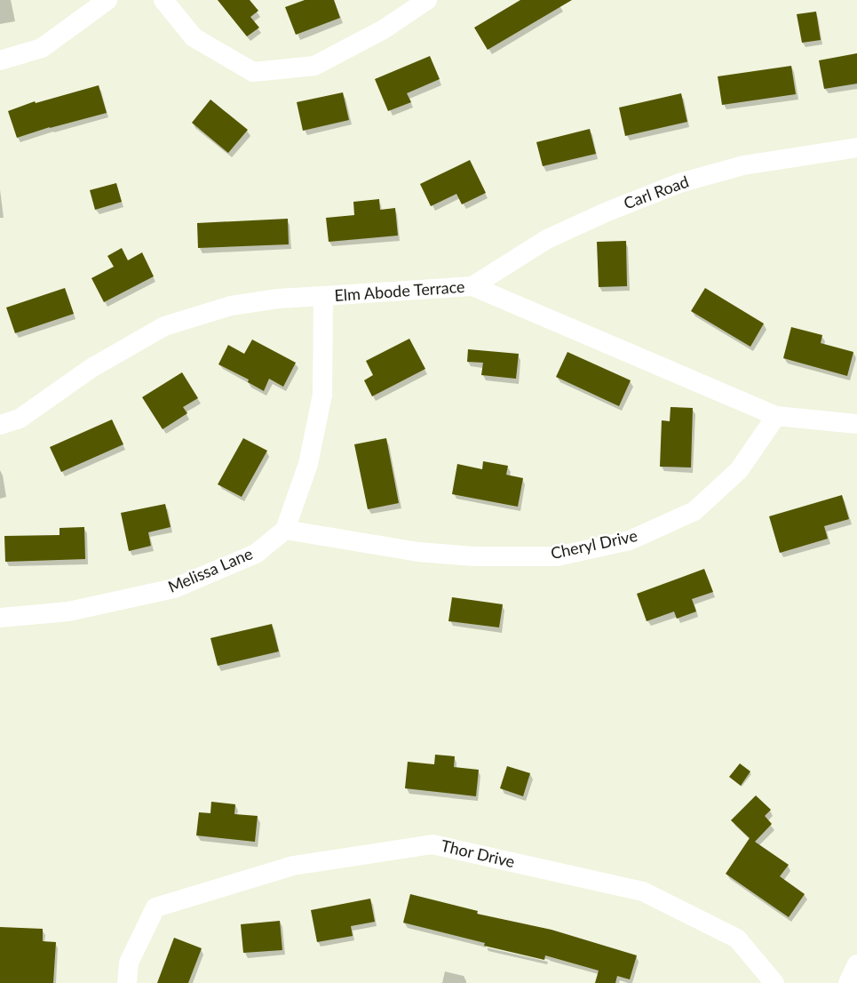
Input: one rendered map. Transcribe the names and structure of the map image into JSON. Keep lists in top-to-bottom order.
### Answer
{
  "streets": {
    "street": [
      "Carl Road",
      "Elm Abode Terrace",
      "Cheryl Drive",
      "Melissa Lane",
      "Thor Drive"
    ]
  },
  "crossings": [
    ["Carl Road", "Elm Abode Terrace"],
    ["Elm Abode Terrace", "Cheryl Drive"],
    ["Cheryl Drive", "Melissa Lane"]
  ]
}
